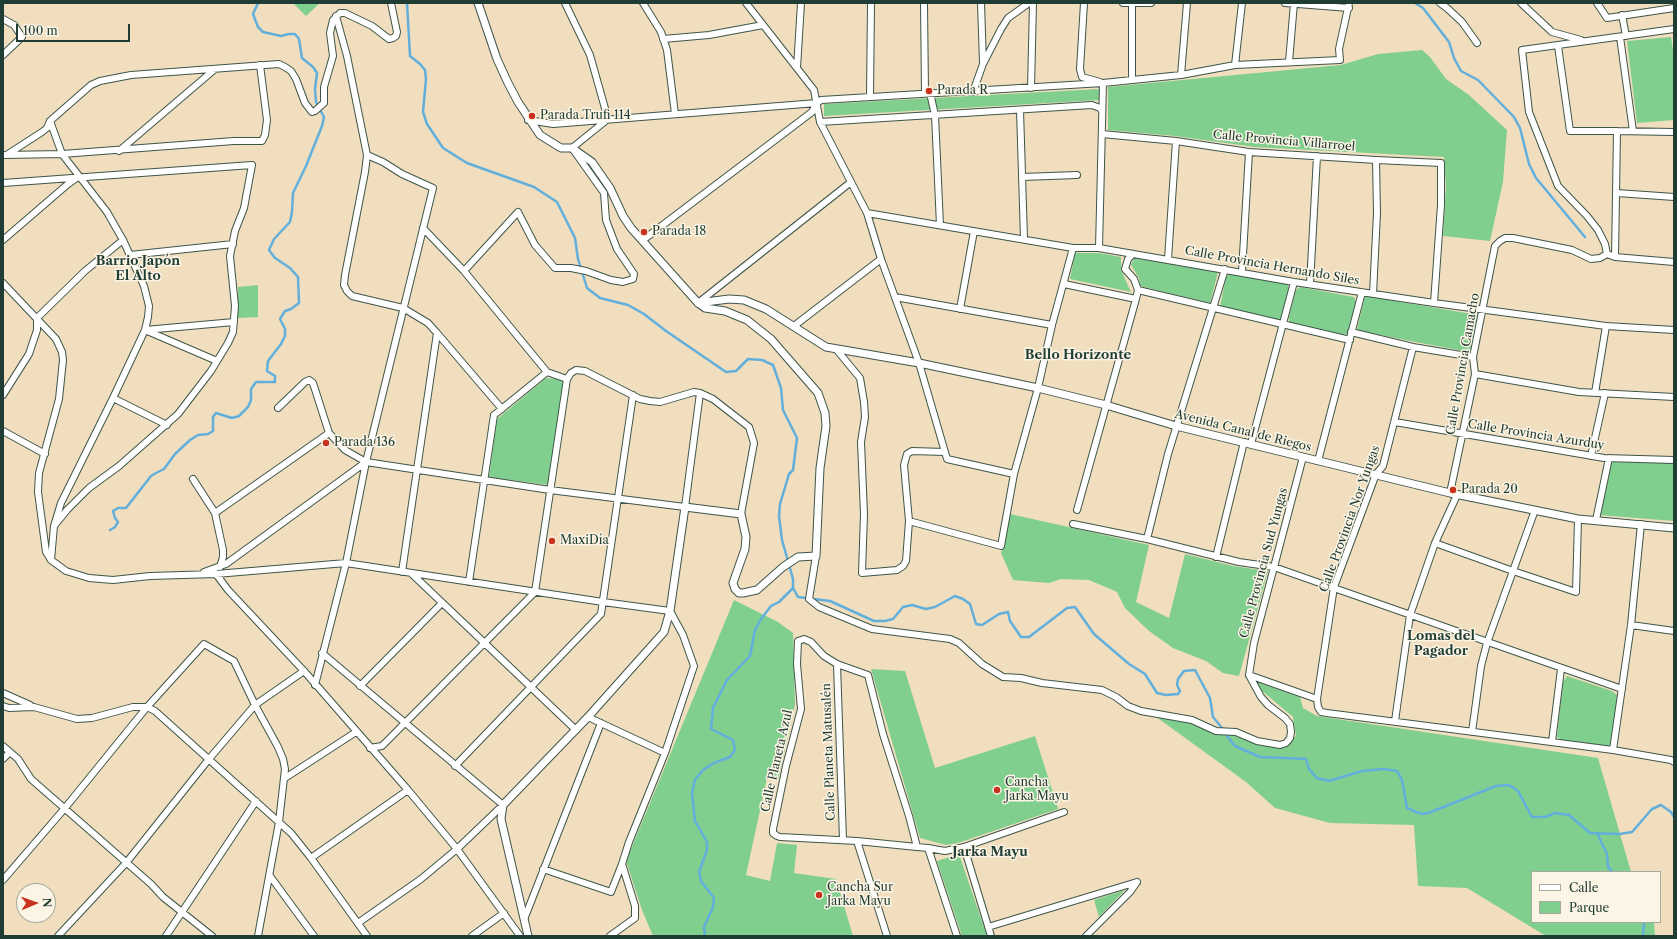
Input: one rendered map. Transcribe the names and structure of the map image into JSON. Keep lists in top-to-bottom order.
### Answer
{
  "streets": {
    "street": [
      "Calle Provincia Villarroel",
      "Calle Provincia Hernando Siles",
      "Calle Provincia Camacho",
      "Avenida Canal de Riegos",
      "Calle Provincia Azurduy",
      "Calle Provincia Nor Yungas",
      "Calle Provincia Sud Yungas",
      "Calle Planeta Matusalén",
      "Calle Planeta Azul"
    ]
  },
  "crossings": [
    ["Calle Provincia Villarroel", "Calle Provincia Hernando Siles"],
    ["Calle Provincia Hernando Siles", "Calle Provincia Camacho"],
    ["Calle Provincia Camacho", "Avenida Canal de Riegos"],
    ["Calle Provincia Camacho", "Calle Provincia Azurduy"],
    ["Avenida Canal de Riegos", "Calle Provincia Nor Yungas"],
    ["Avenida Canal de Riegos", "Calle Provincia Sud Yungas"],
    ["Calle Provincia Azurduy", "Calle Provincia Nor Yungas"],
    ["Calle Planeta Matusalén", "Calle Planeta Azul"]
  ],
  "districts": [
    "Barrio Japón El Alto",
    "Bello Horizonte",
    "Lomas del Pagador",
    "Jarka Mayu"
  ],
  "places": [
    "Parada R",
    "Parada Trufi 114",
    "Parada 18",
    "Parada 136",
    "Parada 20",
    "MaxiDía",
    "Cancha Jarka Mayu",
    "Cancha Sur Jarka Mayu"
  ],
  "legend": ["Calle", "Parque"],
  "scale_bar": "100 m",
  "north": "right"
}
